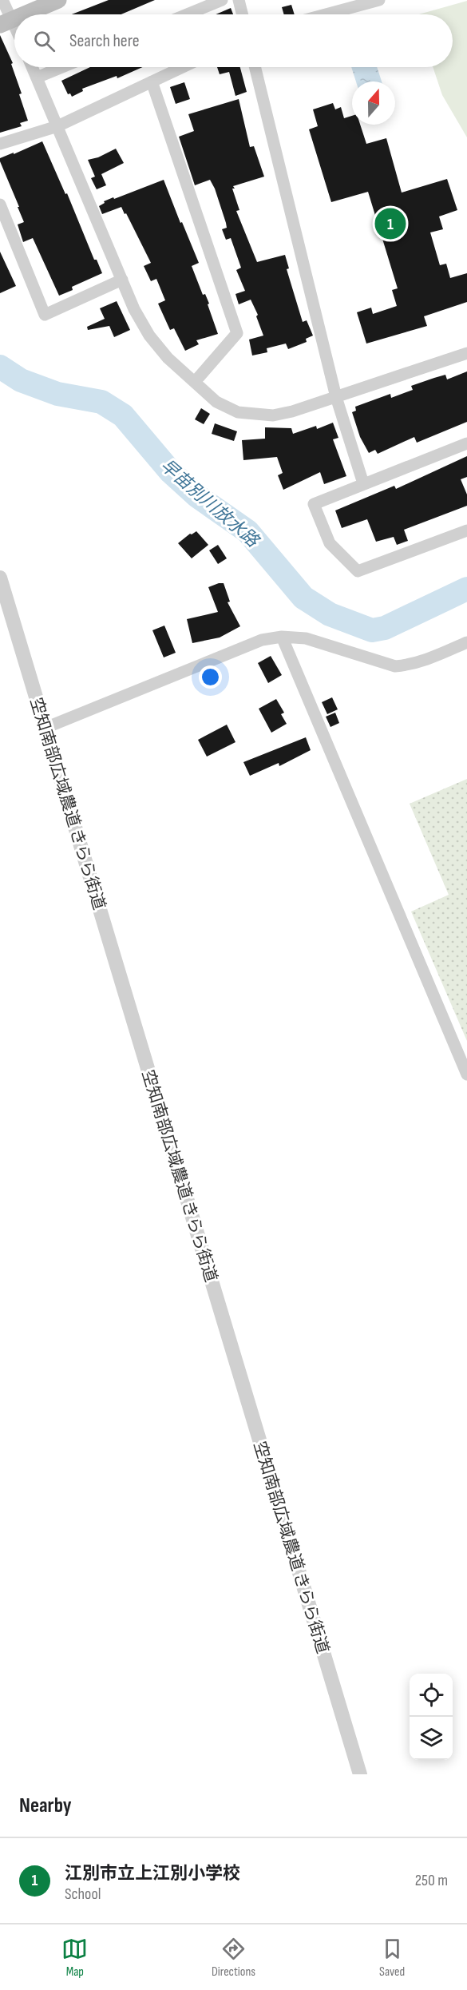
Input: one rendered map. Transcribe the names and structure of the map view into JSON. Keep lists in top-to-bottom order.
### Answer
{
  "streets": {
    "street": ["空知南部広域農道 きらら街道"]
  },
  "water": ["早苗別川放水路"],
  "north": "top",
  "page": {
    "search": "Search here",
    "pins": "1",
    "heading": "Nearby",
    "list": [
      {
        "mark": "1",
        "name": "江別市立上江別小学校",
        "note": "School",
        "value": "250 m"
      }
    ],
    "nav": ["Map", "Directions", "Saved"]
  }
}
